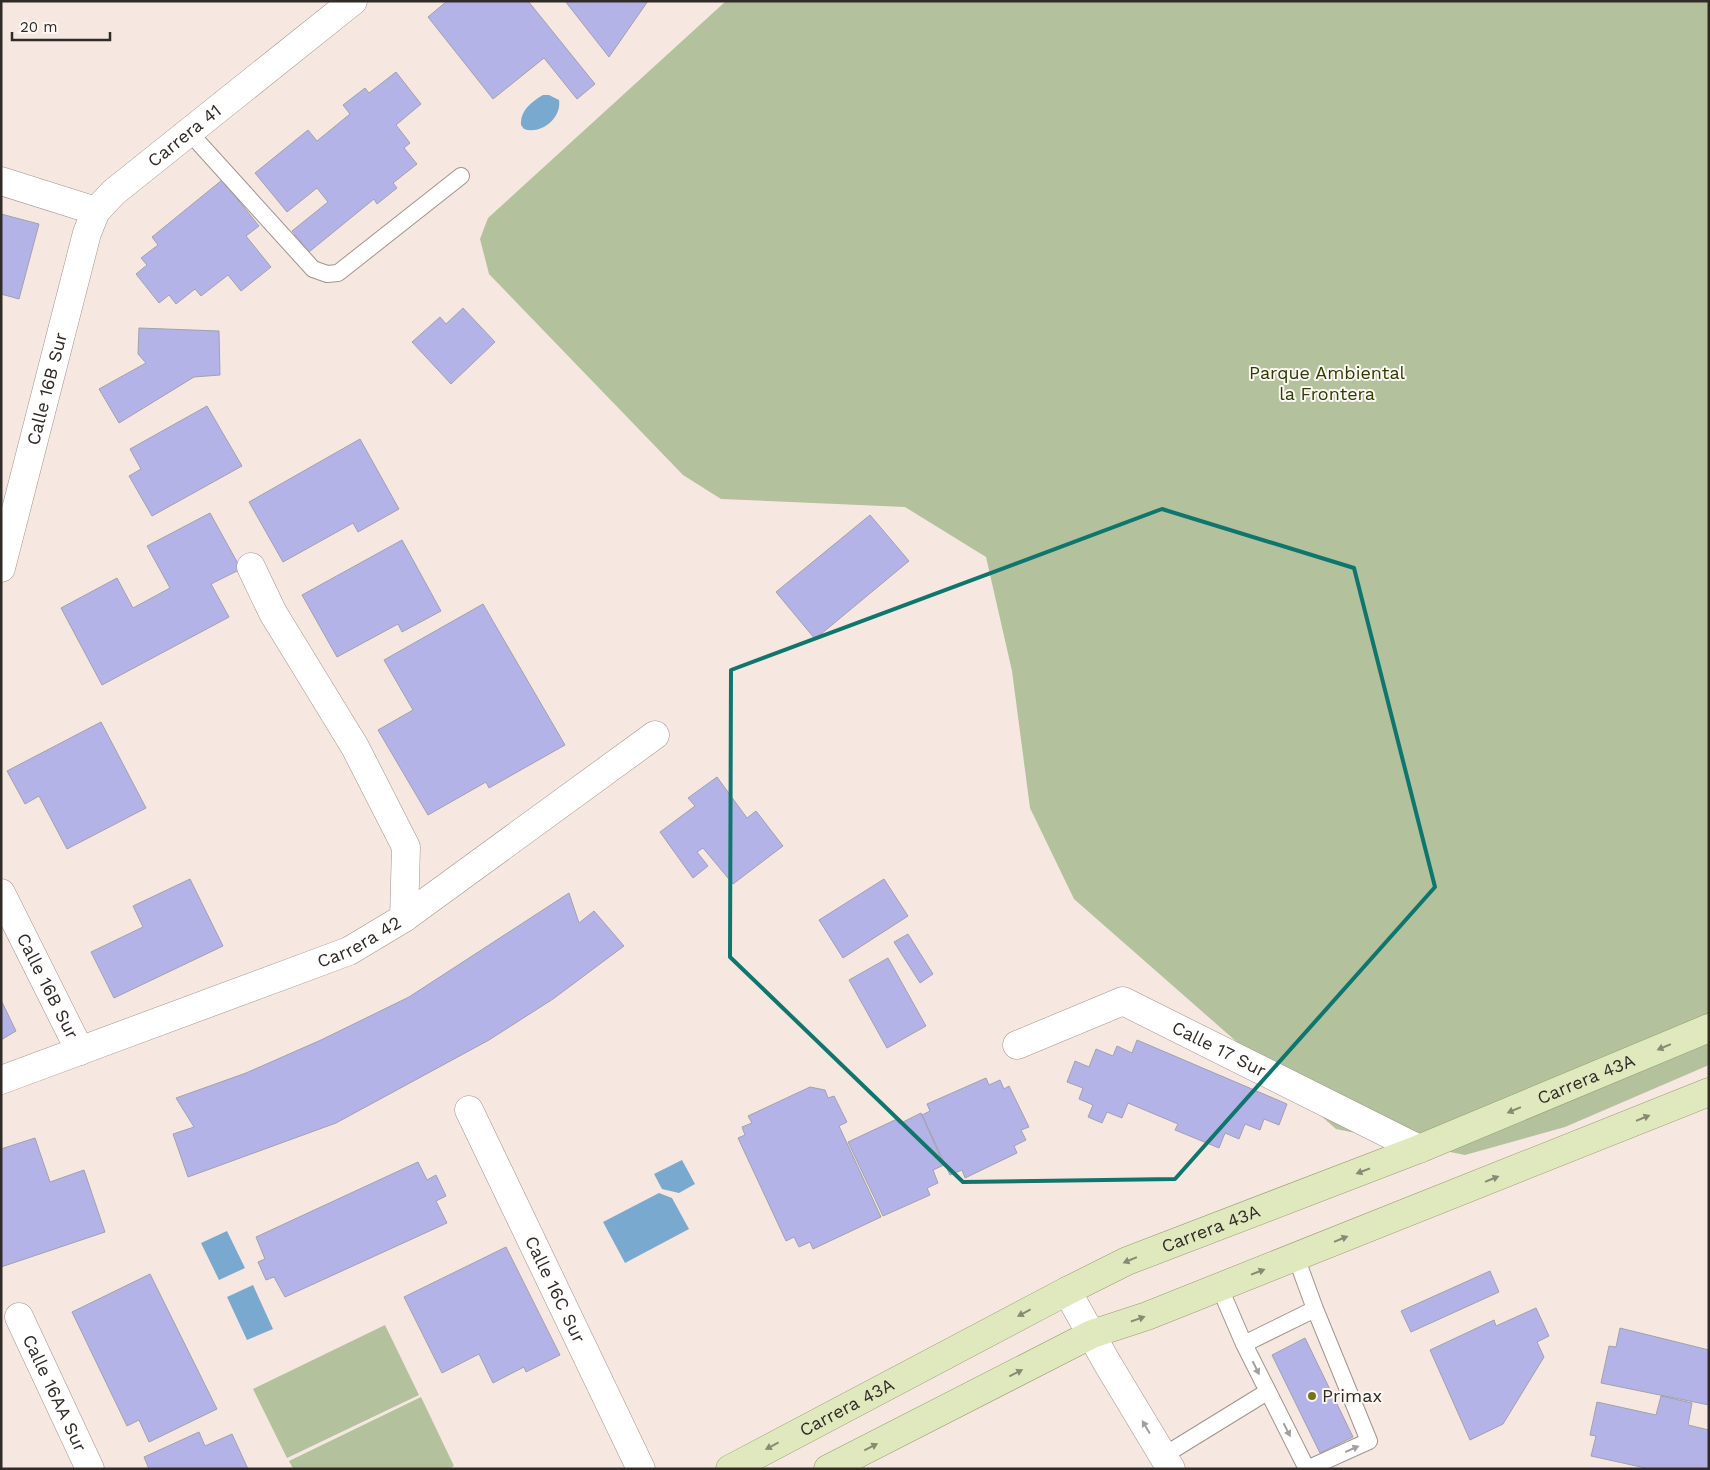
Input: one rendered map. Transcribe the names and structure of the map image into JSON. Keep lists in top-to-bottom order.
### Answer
{
  "streets": {
    "main road": ["Carrera 43A"],
    "street": [
      "Carrera 41",
      "Calle 16B Sur",
      "Carrera 42",
      "Calle 17 Sur",
      "Calle 16C Sur",
      "Calle 16AA Sur"
    ]
  },
  "crossings": [
    ["Carrera 41", "Calle 16B Sur"],
    ["Calle 16B Sur", "Carrera 42"],
    ["Calle 17 Sur", "Carrera 43A"]
  ],
  "parks": ["Parque Ambiental la Frontera"],
  "places": ["Primax"],
  "scale_bar": "20 m"
}
